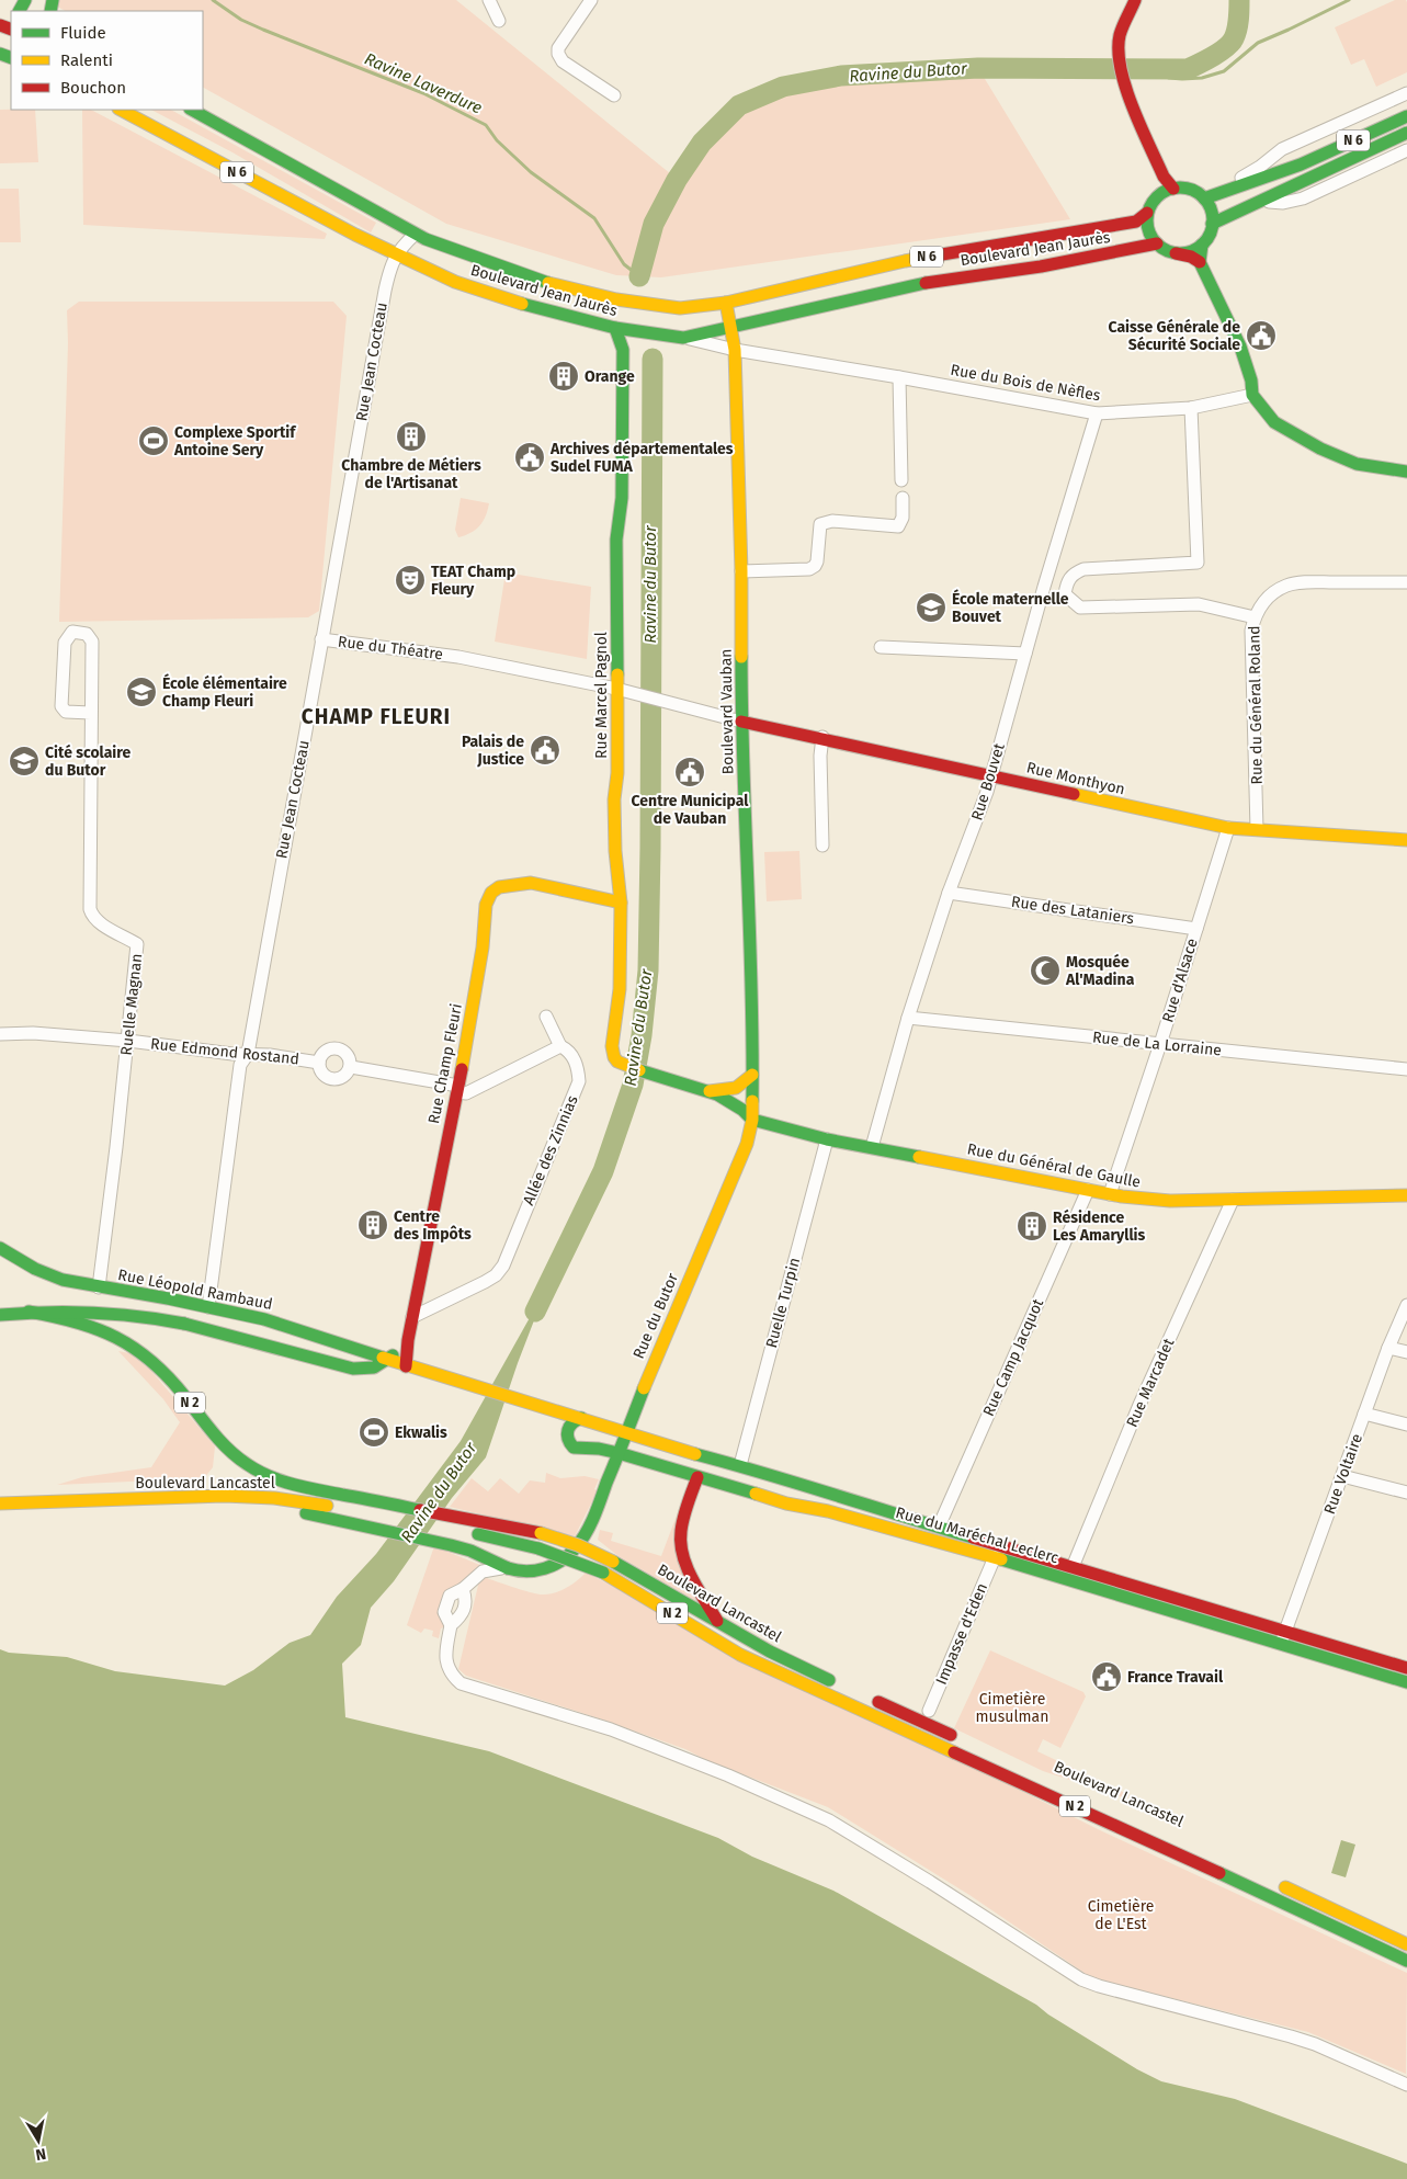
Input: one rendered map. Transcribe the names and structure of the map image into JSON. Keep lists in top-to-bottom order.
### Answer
{
  "streets": {
    "main road": [
      "N 6",
      "Boulevard Jean Jaurès",
      "Rue Marcel Pagnol",
      "Boulevard Vauban",
      "Rue Monthyon",
      "Rue Champ Fleuri",
      "Rue du Général de Gaulle",
      "Rue Léopold Rambaud",
      "Rue du Butor",
      "N 2",
      "Boulevard Lancastel",
      "Rue du Maréchal Leclerc"
    ],
    "street": [
      "Rue Jean Cocteau",
      "Rue du Bois de Nèfles",
      "Rue du Théatre",
      "Rue du Général Roland",
      "Rue Bouvet",
      "Rue des Lataniers",
      "Rue d'Alsace",
      "Ruelle Magnan",
      "Rue de La Lorraine",
      "Rue Edmond Rostand",
      "Allée des Zinnias",
      "Ruelle Turpin",
      "Rue Camp Jacquot",
      "Rue Marcadet",
      "Rue Voltaire",
      "Impasse d'Eden"
    ]
  },
  "crossings": [
    ["N 6", "Boulevard Jean Jaurès"],
    ["Boulevard Jean Jaurès", "Rue Jean Cocteau"],
    ["Boulevard Jean Jaurès", "Rue du Bois de Nèfles"],
    ["Boulevard Jean Jaurès", "Rue Marcel Pagnol"],
    ["Boulevard Jean Jaurès", "Boulevard Vauban"],
    ["Rue Jean Cocteau", "Rue du Théatre"],
    ["Rue Jean Cocteau", "Rue Edmond Rostand"],
    ["Rue Jean Cocteau", "Rue Léopold Rambaud"],
    ["Rue du Bois de Nèfles", "Boulevard Vauban"],
    ["Rue du Bois de Nèfles", "Rue Bouvet"],
    ["Rue du Théatre", "Rue Marcel Pagnol"],
    ["Rue du Théatre", "Boulevard Vauban"],
    ["Rue du Théatre", "Rue Monthyon"],
    ["Rue Marcel Pagnol", "Rue Champ Fleuri"],
    ["Rue Marcel Pagnol", "Rue du Général de Gaulle"],
    ["Rue du Général Roland", "Rue Monthyon"],
    ["Boulevard Vauban", "Rue Monthyon"],
    ["Boulevard Vauban", "Rue du Général de Gaulle"],
    ["Boulevard Vauban", "Rue du Butor"],
    ["Rue Monthyon", "Rue Bouvet"],
    ["Rue Monthyon", "Rue d'Alsace"],
    ["Rue Bouvet", "Rue des Lataniers"],
    ["Rue Bouvet", "Rue de La Lorraine"],
    ["Rue Bouvet", "Rue du Général de Gaulle"],
    ["Rue des Lataniers", "Rue d'Alsace"],
    ["Rue d'Alsace", "Rue de La Lorraine"],
    ["Rue d'Alsace", "Rue du Général de Gaulle"],
    ["Ruelle Magnan", "Rue Edmond Rostand"],
    ["Ruelle Magnan", "Rue Léopold Rambaud"],
    ["Rue Champ Fleuri", "Allée des Zinnias"],
    ["Rue Champ Fleuri", "Rue Léopold Rambaud"],
    ["Rue du Général de Gaulle", "Ruelle Turpin"],
    ["Rue du Général de Gaulle", "Rue du Butor"],
    ["Rue du Général de Gaulle", "Rue Camp Jacquot"],
    ["Rue du Général de Gaulle", "Rue Marcadet"],
    ["Rue Léopold Rambaud", "Rue du Maréchal Leclerc"],
    ["Ruelle Turpin", "Rue du Maréchal Leclerc"],
    ["Rue du Butor", "N 2"],
    ["Rue du Butor", "Boulevard Lancastel"],
    ["Rue du Butor", "Rue du Maréchal Leclerc"],
    ["Rue Camp Jacquot", "Rue du Maréchal Leclerc"],
    ["Rue Marcadet", "Rue du Maréchal Leclerc"],
    ["N 2", "Boulevard Lancastel"],
    ["Rue Voltaire", "Rue du Maréchal Leclerc"],
    ["Rue du Maréchal Leclerc", "Impasse d'Eden"]
  ],
  "districts": ["CHAMP FLEURI"],
  "water": ["Ravine du Butor", "Ravine Laverdure"],
  "parks": ["Cimetière musulman", "Cimetière de L'Est"],
  "places": {
    "public building": [
      "Caisse Générale de Sécurité Sociale",
      "Archives départementales Sudel FUMA",
      "Palais de Justice",
      "Centre Municipal de Vauban",
      "France Travail"
    ],
    "building": [
      "Orange",
      "Chambre de Métiers de l'Artisanat",
      "Centre des Impôts",
      "Résidence Les Amaryllis"
    ],
    "sports": ["Complexe Sportif Antoine Sery", "Ekwalis"],
    "theatre": ["TEAT Champ Fleury"],
    "school or university": ["École maternelle Bouvet", "École élémentaire Champ Fleuri", "Cité scolaire du Butor"],
    "mosque": ["Mosquée Al'Madina"]
  },
  "legend": ["Fluide", "Ralenti", "Bouchon"],
  "north": "bottom"
}
